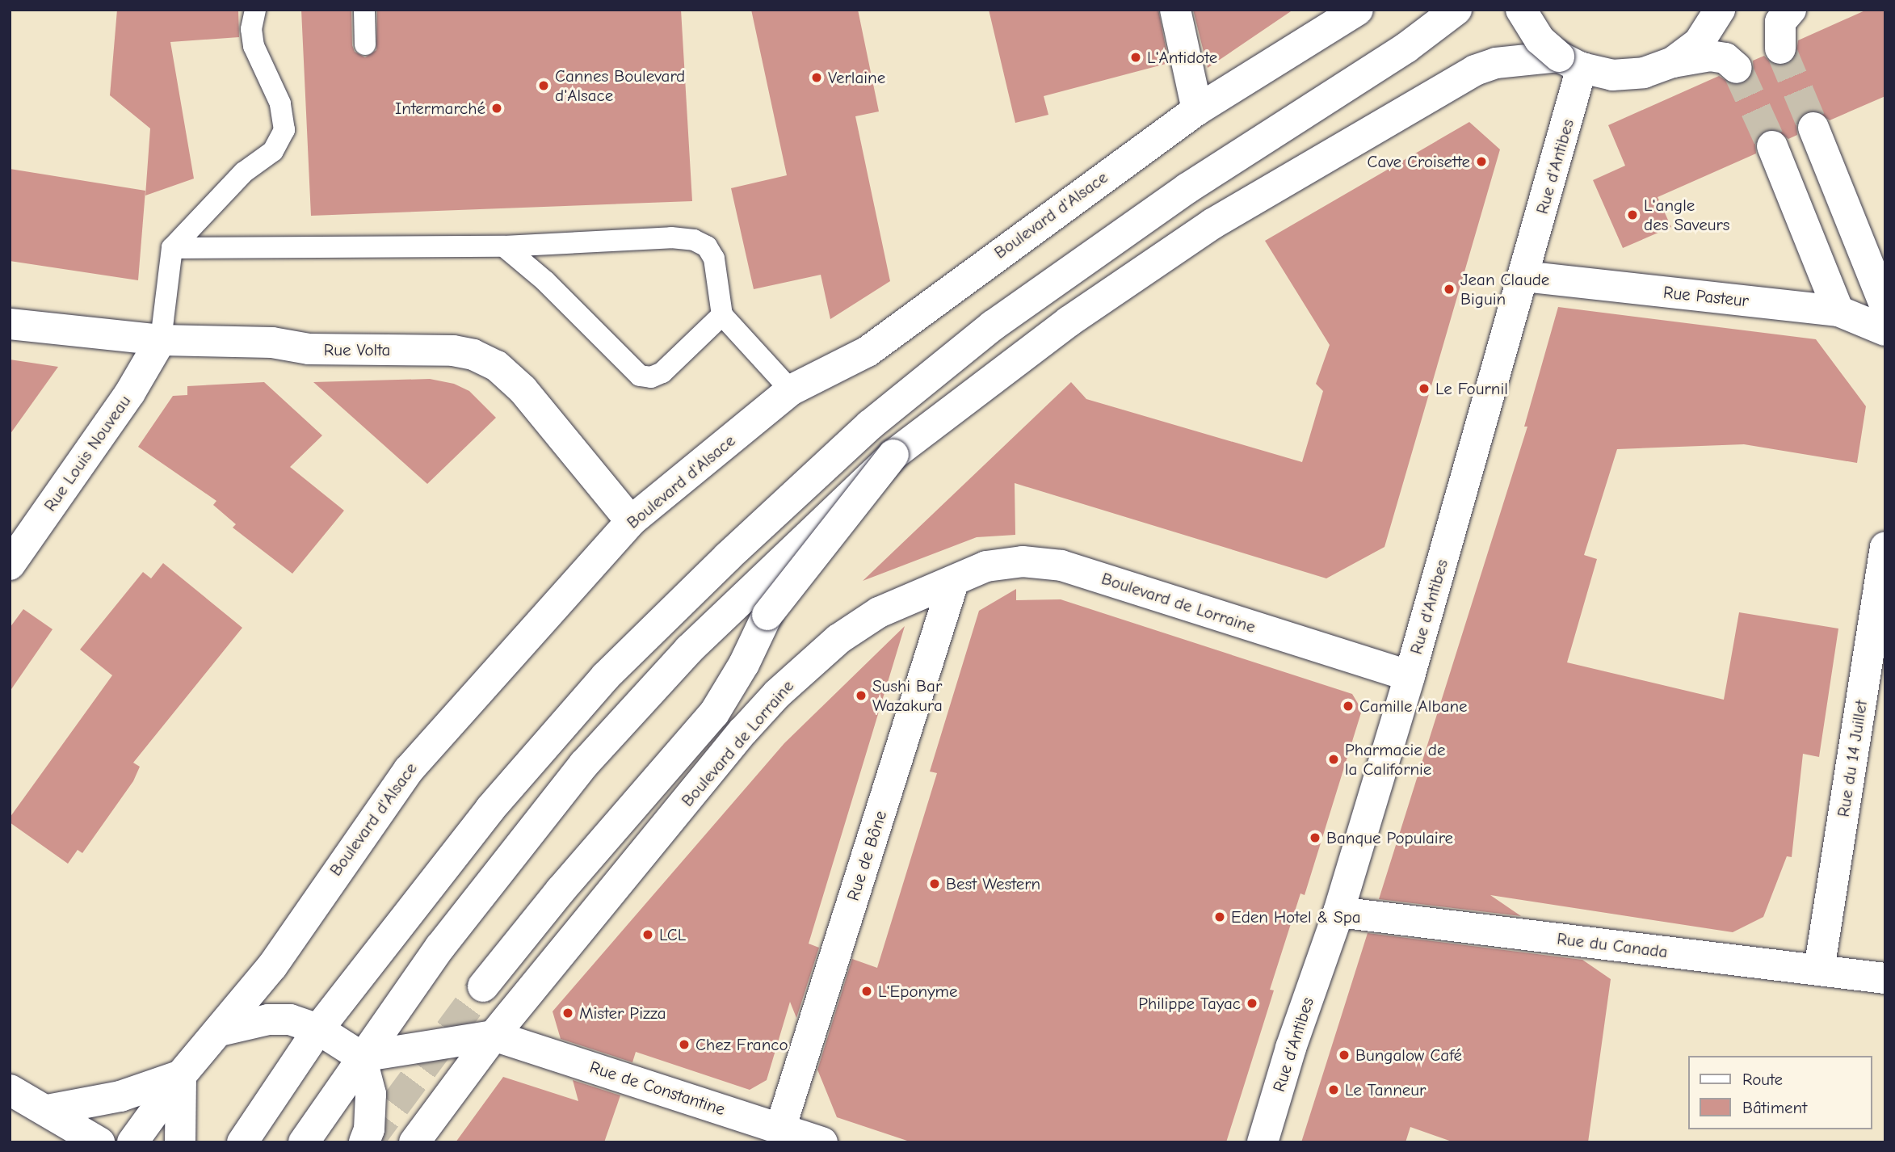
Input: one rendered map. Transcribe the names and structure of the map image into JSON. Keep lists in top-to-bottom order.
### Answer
{
  "streets": {
    "main road": [
      "Rue d'Antibes",
      "Boulevard d'Alsace",
      "Rue Pasteur",
      "Rue Volta",
      "Rue Louis Nouveau",
      "Boulevard de Lorraine",
      "Rue du 14 Juillet",
      "Rue de Bône",
      "Rue du Canada",
      "Rue de Constantine"
    ]
  },
  "crossings": [
    ["Rue d'Antibes", "Rue Pasteur"],
    ["Rue d'Antibes", "Boulevard de Lorraine"],
    ["Rue d'Antibes", "Rue du Canada"],
    ["Boulevard d'Alsace", "Rue Volta"],
    ["Rue Volta", "Rue Louis Nouveau"],
    ["Boulevard de Lorraine", "Rue de Bône"],
    ["Boulevard de Lorraine", "Rue de Constantine"],
    ["Rue du 14 Juillet", "Rue du Canada"],
    ["Rue de Bône", "Rue de Constantine"]
  ],
  "places": [
    "L'Antidote",
    "Verlaine",
    "Cannes Boulevard d'Alsace",
    "Intermarché",
    "Cave Croisette",
    "L'angle des Saveurs",
    "Jean Claude Biguin",
    "Le Fournil",
    "Sushi Bar Wazakura",
    "Camille Albane",
    "Pharmacie de la Californie",
    "Banque Populaire",
    "Best Western",
    "Eden Hotel & Spa",
    "LCL",
    "L'Eponyme",
    "Philippe Tayac",
    "Mister Pizza",
    "Chez Franco",
    "Bungalow Café",
    "Le Tanneur"
  ],
  "legend": ["Route", "Bâtiment"]
}
